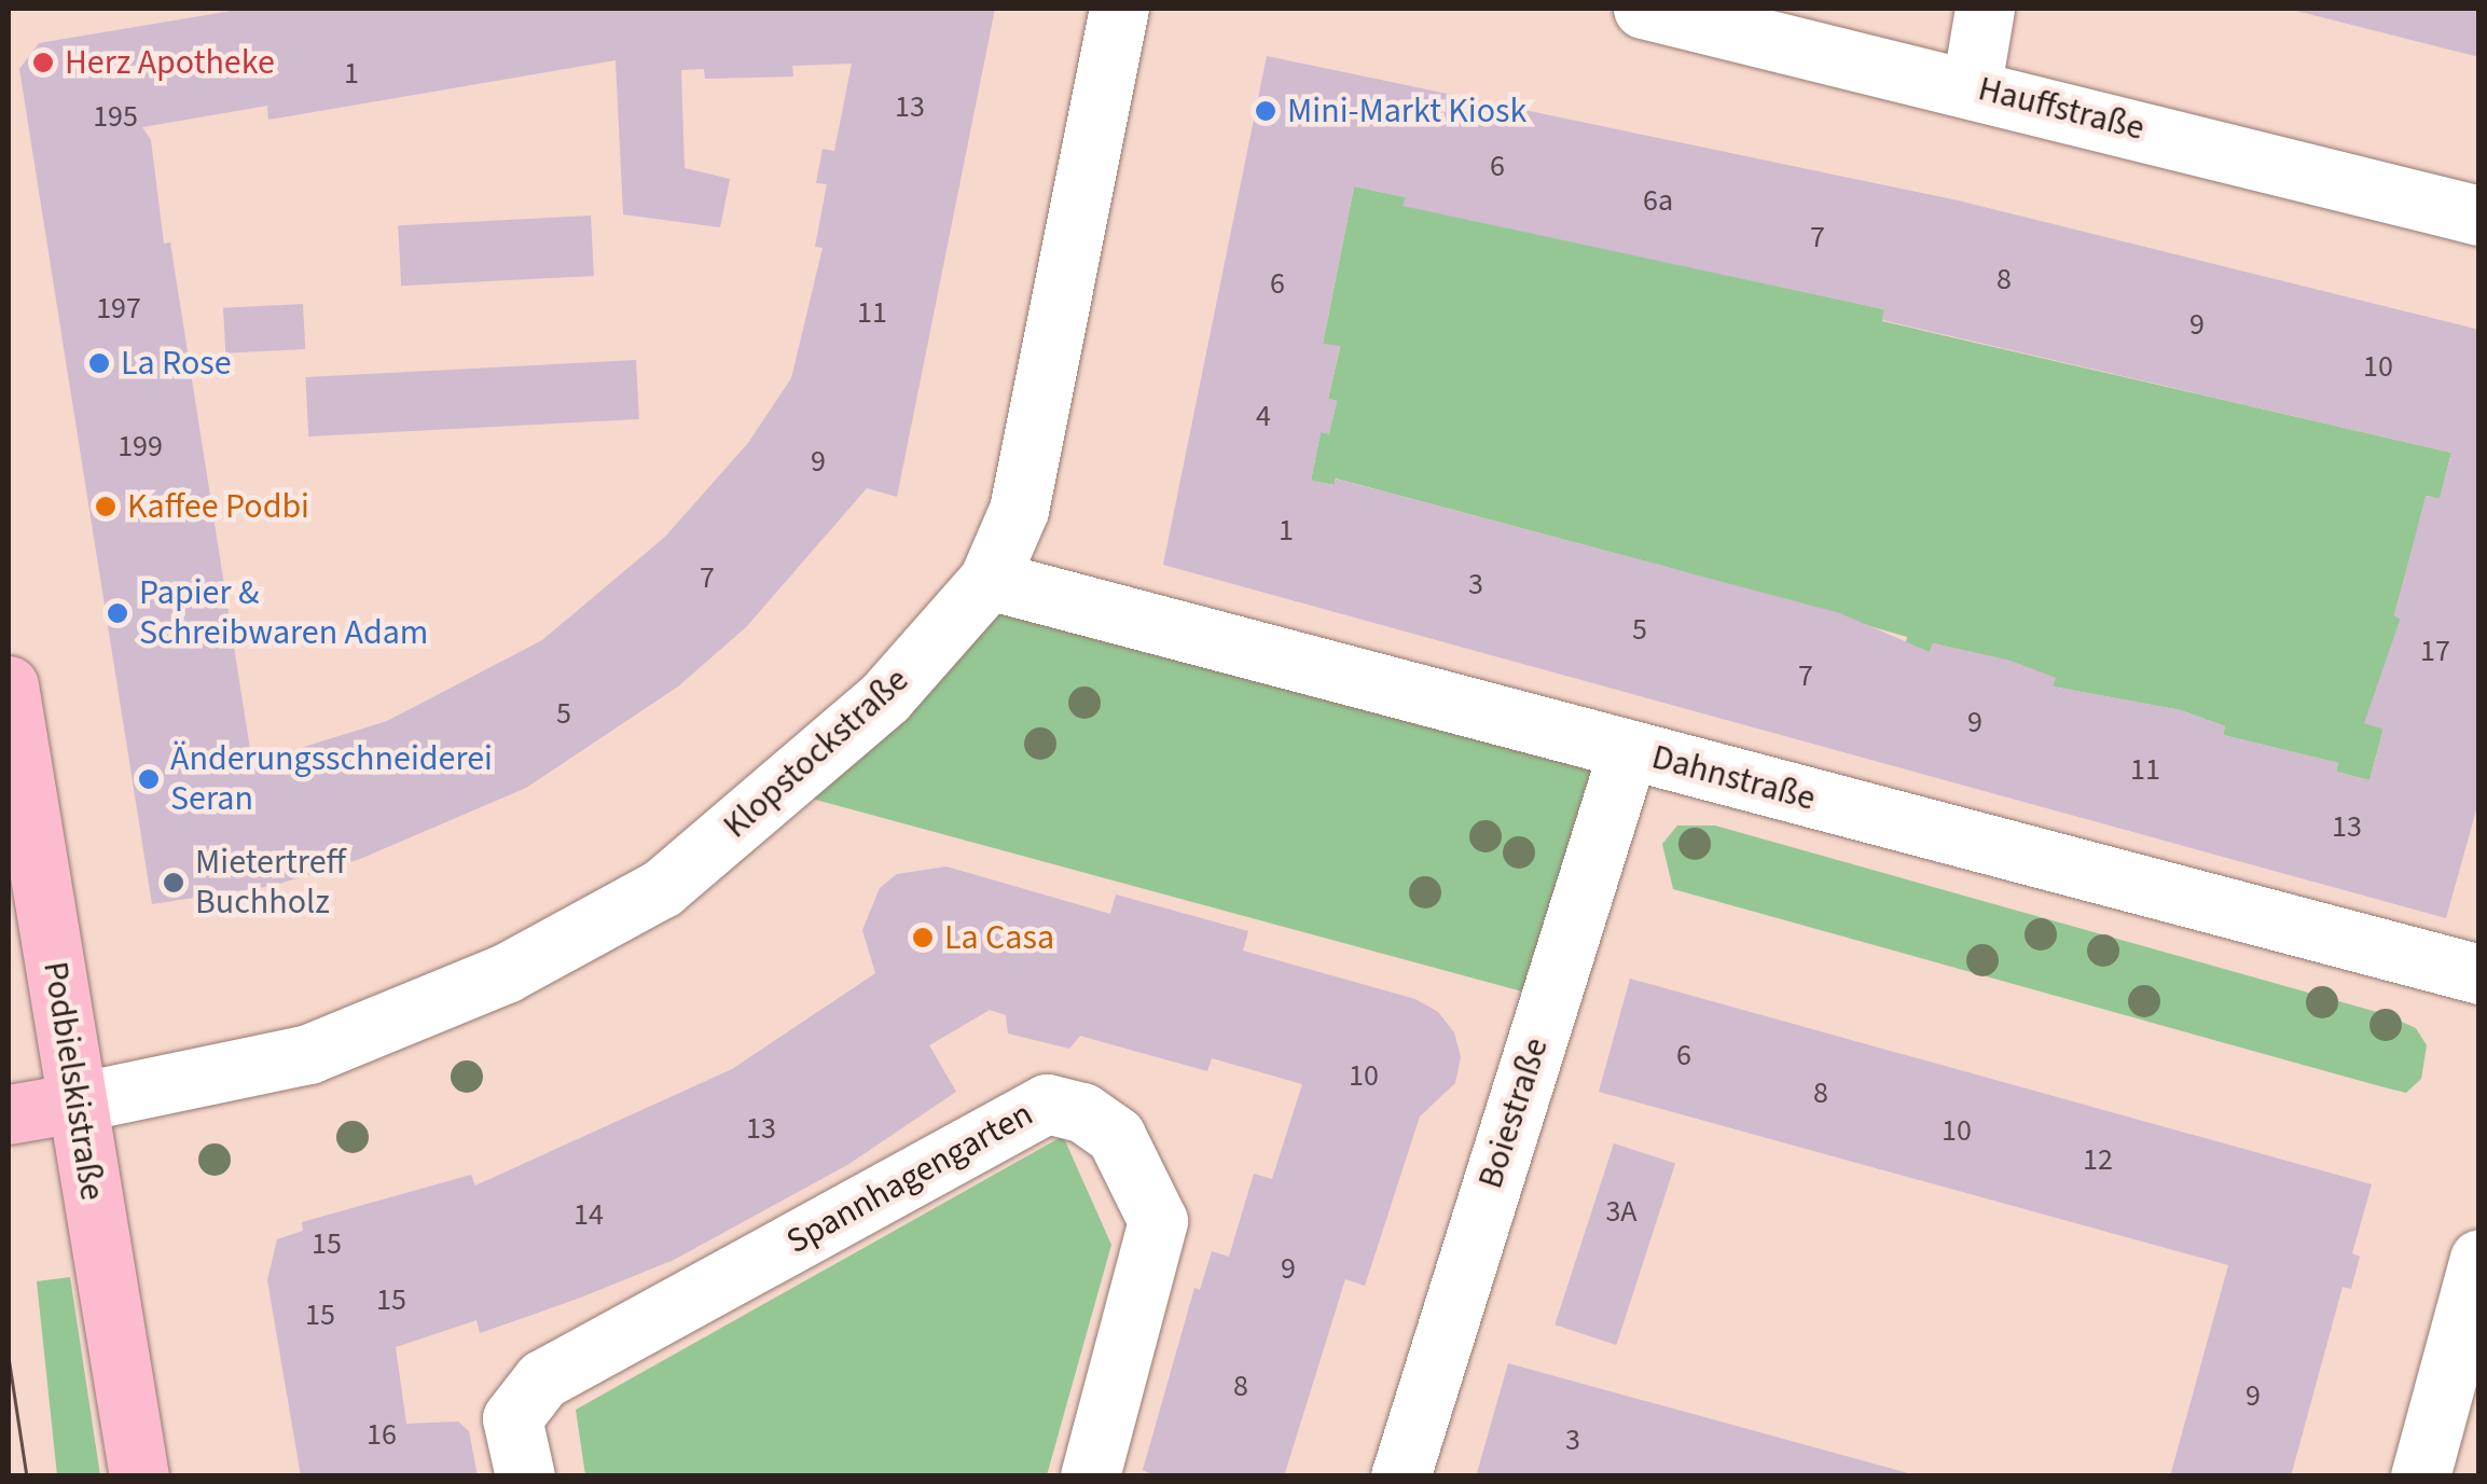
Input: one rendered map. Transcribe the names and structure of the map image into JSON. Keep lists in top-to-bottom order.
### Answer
{
  "streets": {
    "main road": ["Podbielskistraße"],
    "street": [
      "Hauffstraße",
      "Klopstockstraße",
      "Dahnstraße",
      "Boiestraße",
      "Spannhagengarten"
    ]
  },
  "crossings": [
    ["Klopstockstraße", "Dahnstraße"],
    ["Klopstockstraße", "Podbielskistraße"],
    ["Dahnstraße", "Boiestraße"]
  ],
  "places": [
    "Herz Apotheke",
    "Mini-Markt Kiosk",
    "La Rose",
    "Kaffee Podbi",
    "Papier & Schreibwaren Adam",
    "Änderungsschneiderei Seran",
    "Mietertreff Buchholz",
    "La Casa"
  ],
  "house_numbers": [
    "1",
    "13",
    "195",
    "6",
    "6a",
    "7",
    "8",
    "6",
    "197",
    "11",
    "9",
    "10",
    "4",
    "199",
    "9",
    "1",
    "7",
    "3",
    "5",
    "17",
    "7",
    "5",
    "9",
    "11",
    "13",
    "6",
    "10",
    "8",
    "13",
    "10",
    "12",
    "3A",
    "14",
    "15",
    "9",
    "15",
    "15",
    "8",
    "9",
    "16",
    "3"
  ]
}
